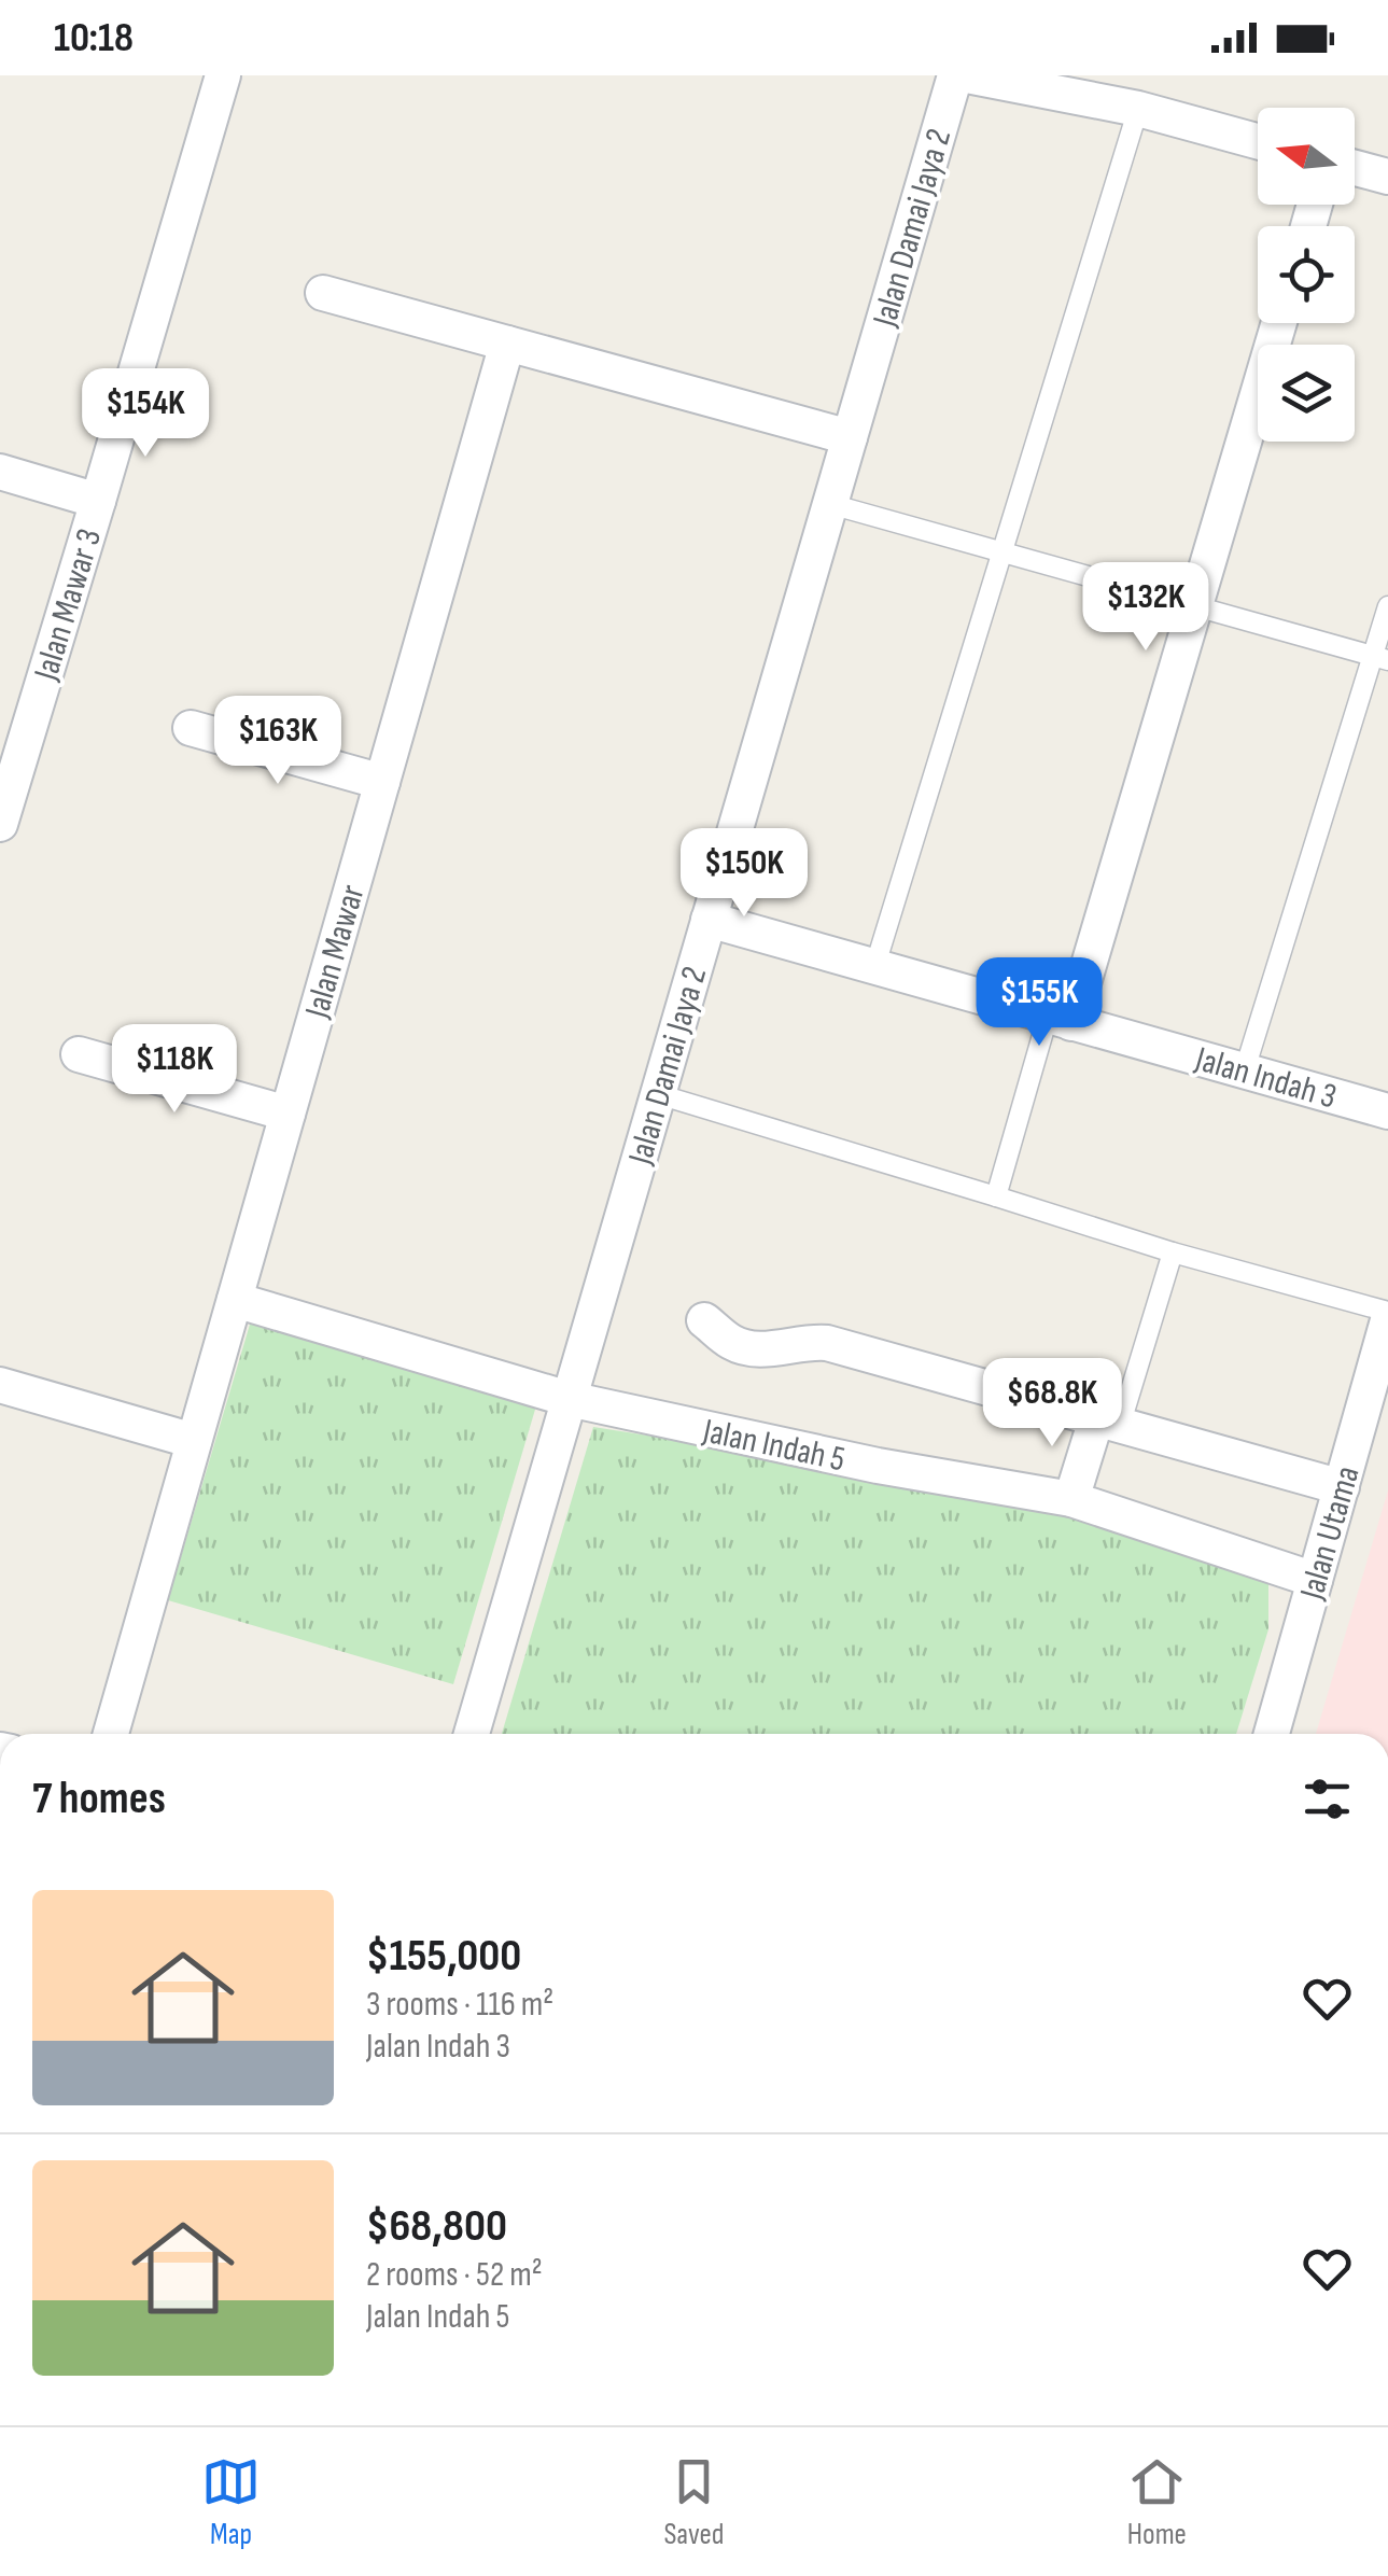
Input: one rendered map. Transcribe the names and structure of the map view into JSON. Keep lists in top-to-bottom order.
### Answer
{
  "streets": {
    "street": [
      "Jalan Damai Jaya 2",
      "Jalan Mawar 3",
      "Jalan Mawar",
      "Jalan Indah 3",
      "Jalan Indah 5",
      "Jalan Utama"
    ]
  },
  "crossings": [
    ["Jalan Damai Jaya 2", "Jalan Indah 3"],
    ["Jalan Damai Jaya 2", "Jalan Indah 5"],
    ["Jalan Mawar", "Jalan Indah 5"],
    ["Jalan Indah 5", "Jalan Utama"]
  ],
  "north": "left",
  "page": {
    "status": "10:18",
    "price": [
      "$154K",
      "$132K",
      "$163K",
      "$150K",
      "$155K",
      "$118K",
      "$68.8K"
    ],
    "heading": "7 homes",
    "list": [
      {
        "name": "$155,000",
        "note": "3 rooms · 116 m² · Jalan Indah 3"
      },
      {
        "name": "$68,800",
        "note": "2 rooms · 52 m² · Jalan Indah 5"
      }
    ],
    "tabs": ["Map", "Saved", "Home"]
  }
}
